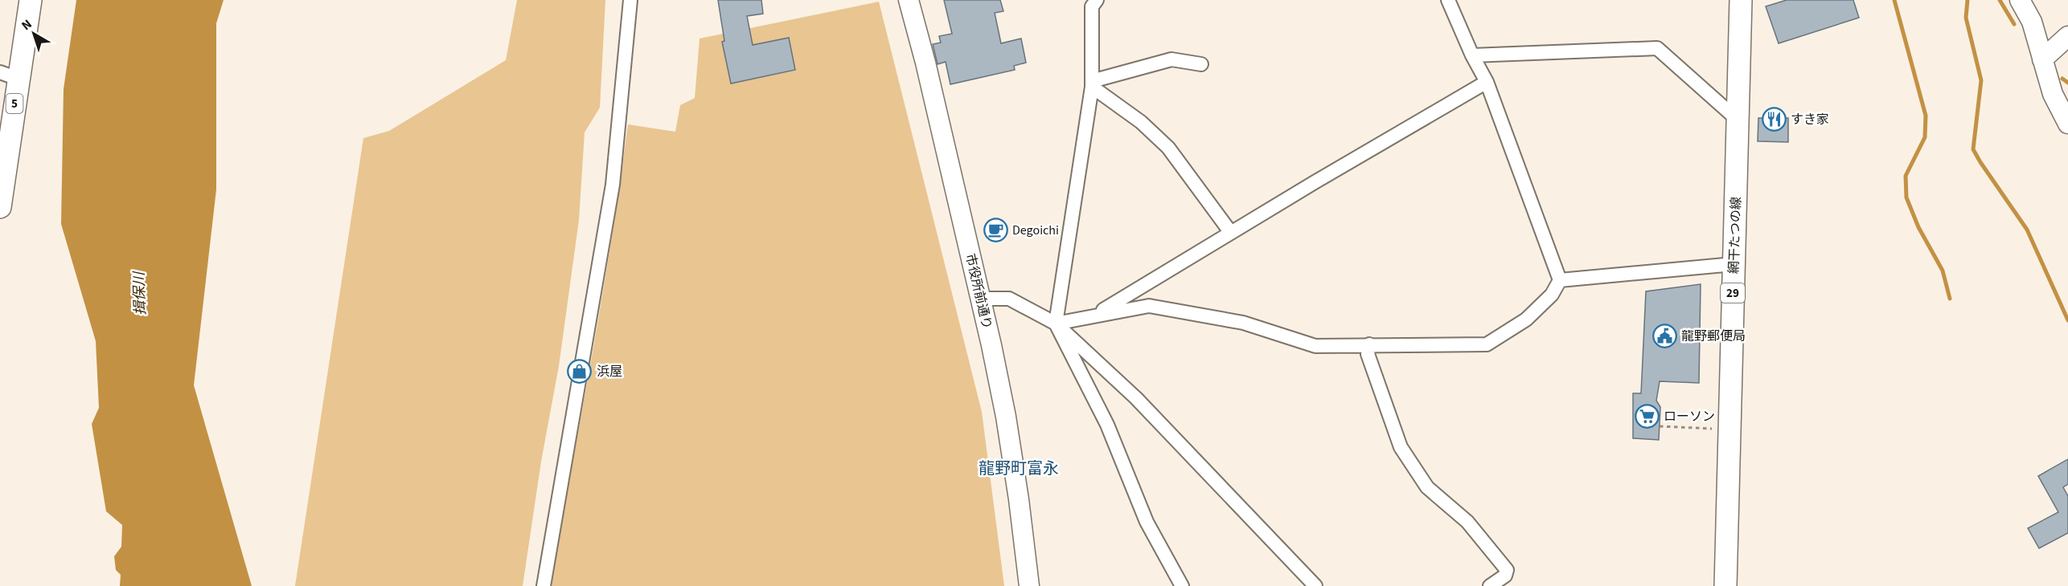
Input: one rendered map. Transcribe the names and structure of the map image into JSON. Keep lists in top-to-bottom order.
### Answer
{
  "streets": {
    "main road": ["5", "網干たつの線", "29"],
    "street": ["市役所前通り"]
  },
  "districts": ["龍野町富永"],
  "water": ["揖保川"],
  "places": {
    "restaurant": ["すき家"],
    "cafe": ["Degoichi"],
    "public building": ["龍野郵便局"],
    "shop": ["浜屋"],
    "supermarket": ["ローソン"]
  },
  "north": "top left"
}
